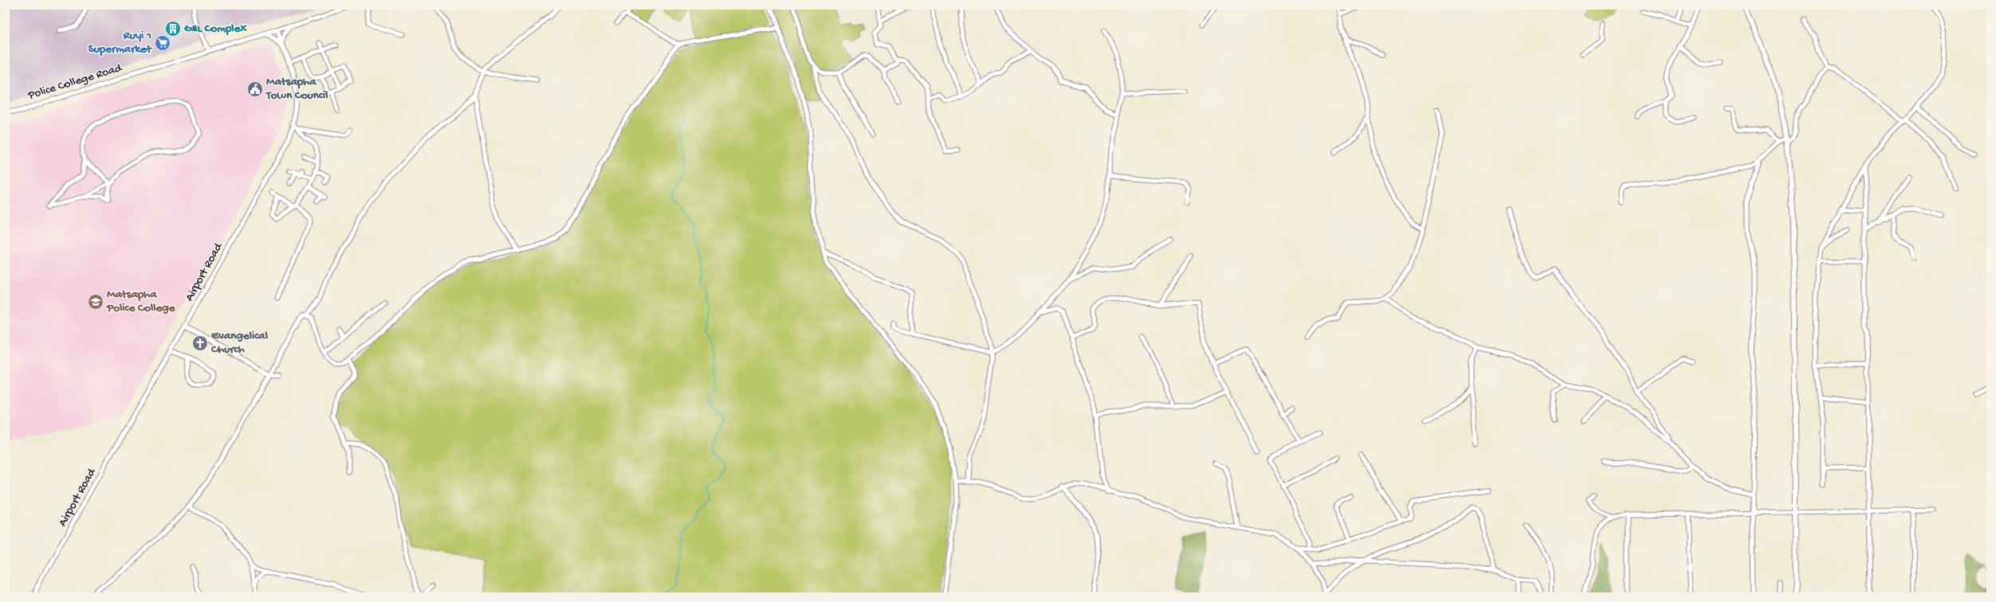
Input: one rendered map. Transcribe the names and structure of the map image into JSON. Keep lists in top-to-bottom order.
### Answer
{
  "streets": {
    "street": ["Police College Road", "Airport Road"]
  },
  "crossings": [
    ["Police College Road", "Airport Road"]
  ],
  "places": {
    "building": ["G&L Complex"],
    "supermarket": ["Ruyi 1 Supermarket"],
    "public building": ["Matsapha Town Council"],
    "school or university": ["Matsapha Police College"],
    "church": ["Evangelical Church"]
  }
}
